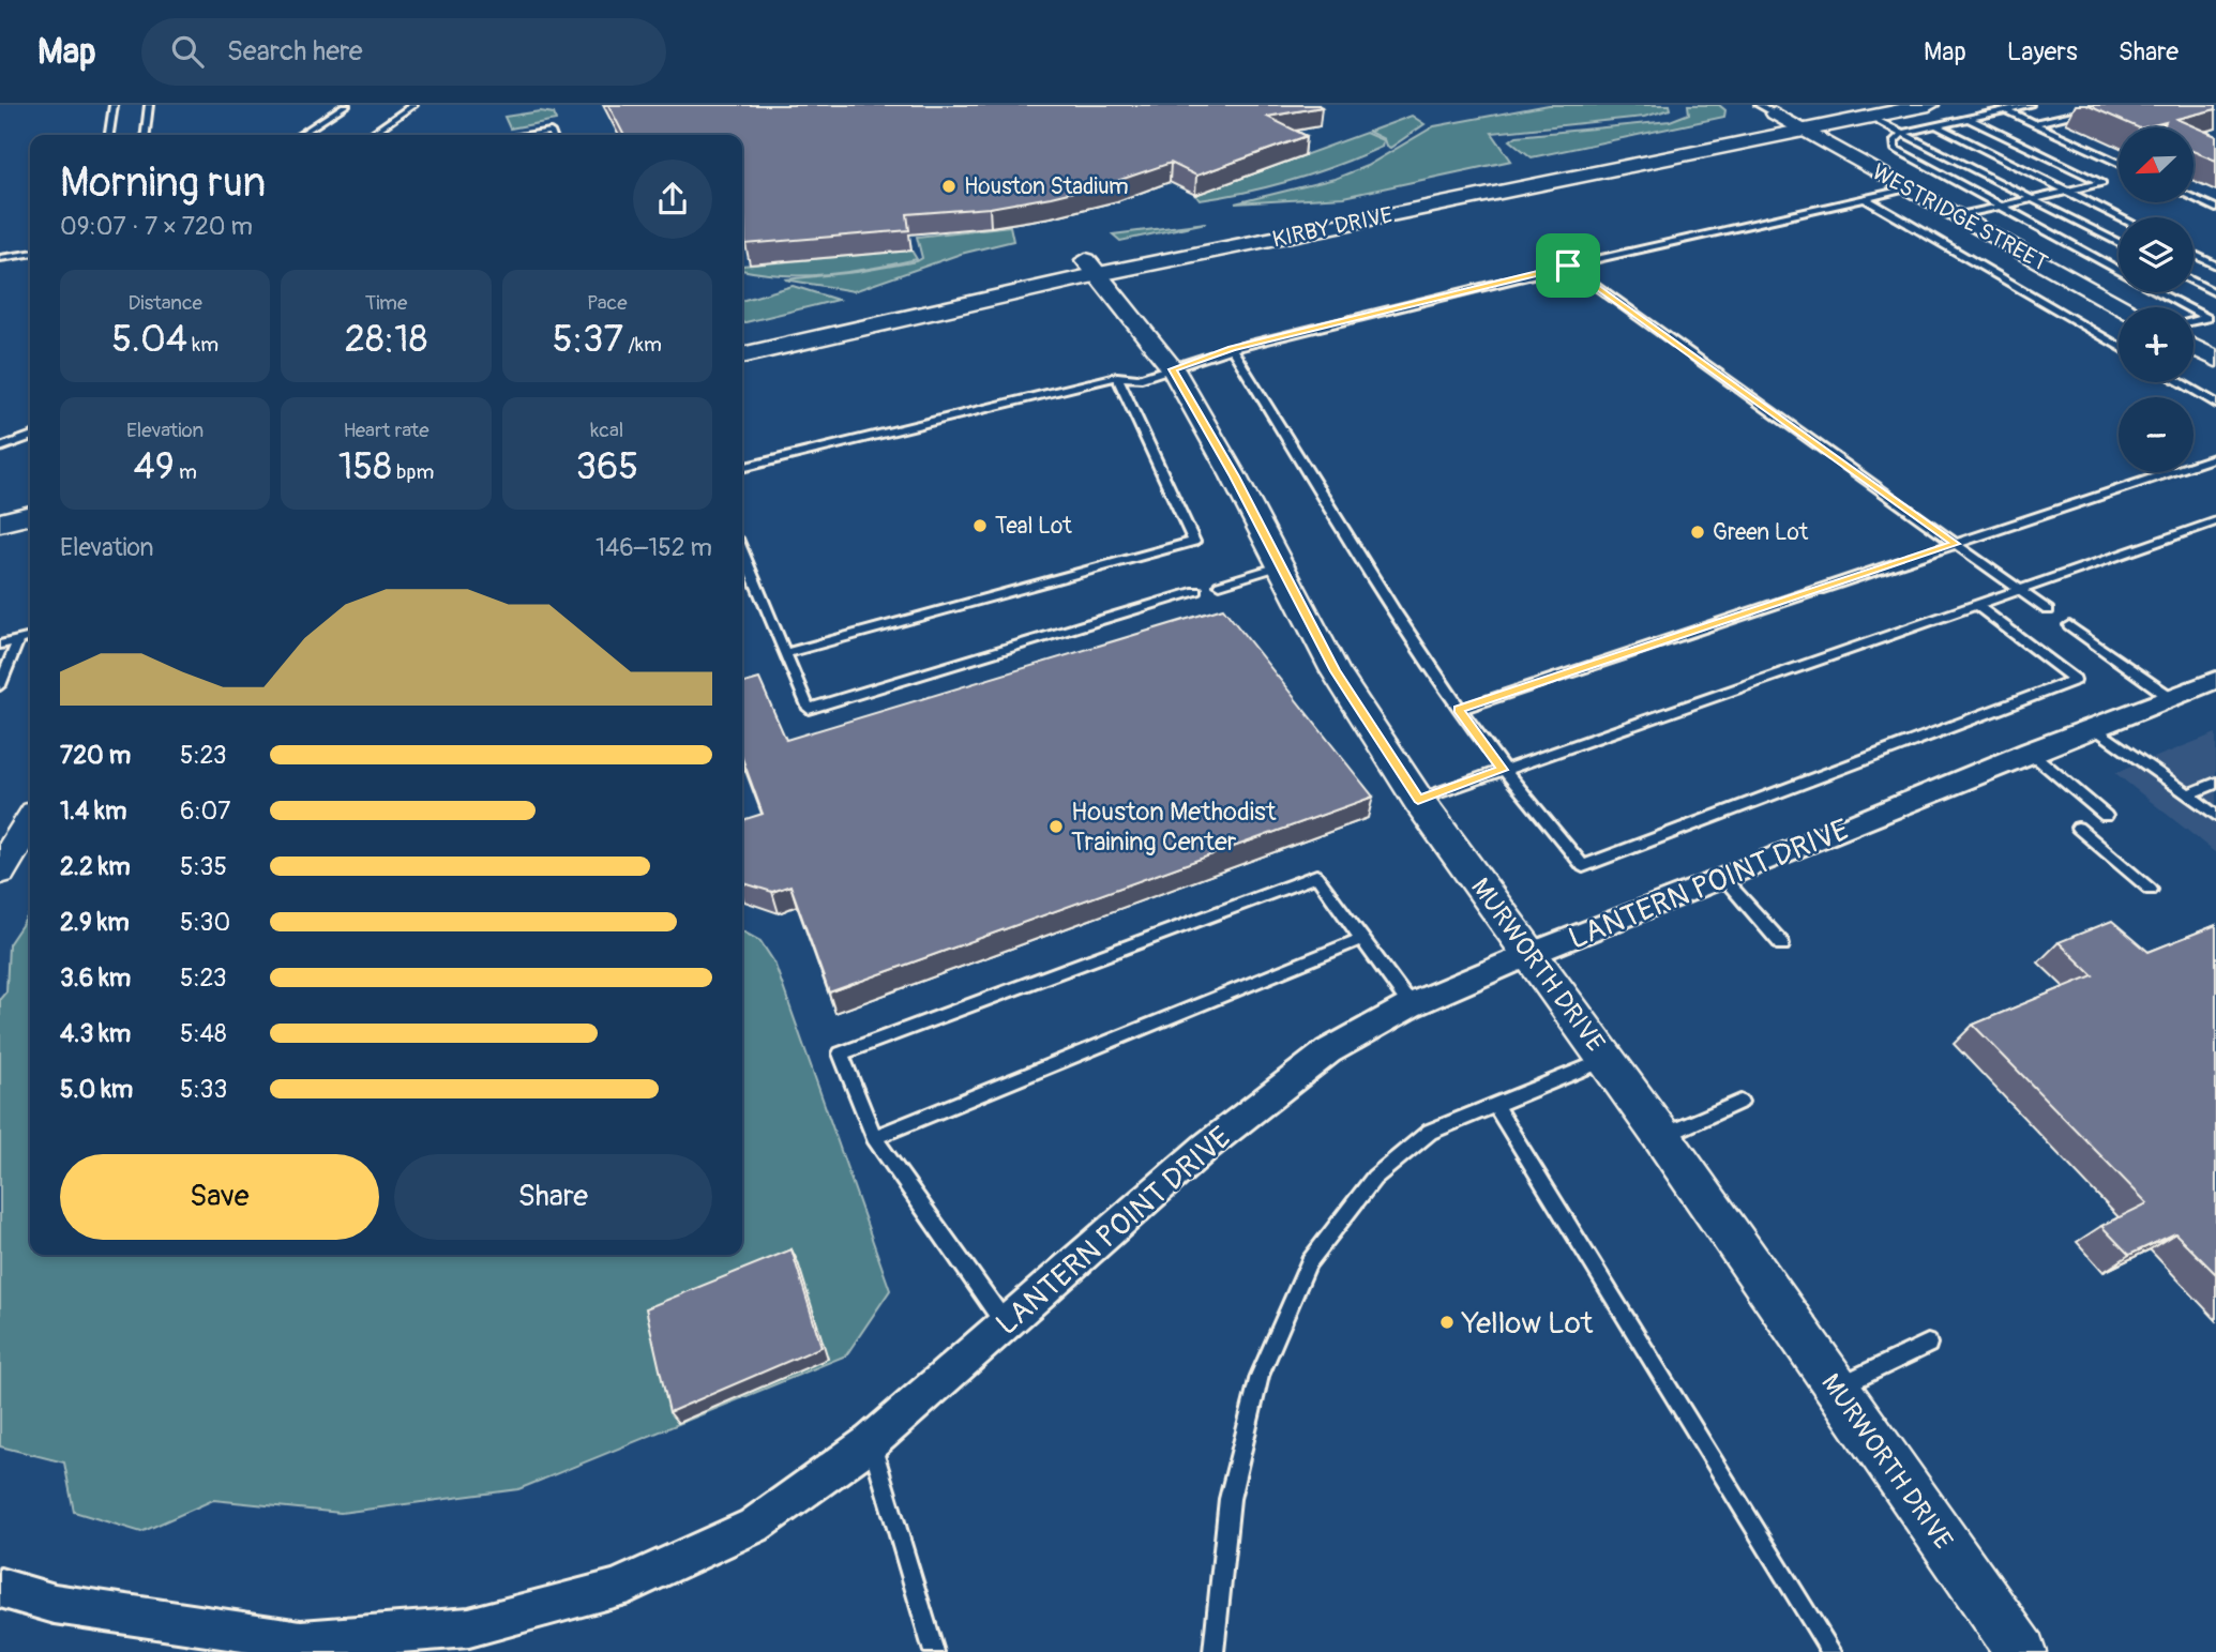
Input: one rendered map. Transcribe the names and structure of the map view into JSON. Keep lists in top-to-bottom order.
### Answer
{
  "streets": {
    "main road": ["KIRBY DRIVE"],
    "street": ["WESTRIDGE STREET", "LANTERN POINT DRIVE", "MURWORTH DRIVE"]
  },
  "crossings": [
    ["WESTRIDGE STREET", "KIRBY DRIVE"],
    ["KIRBY DRIVE", "MURWORTH DRIVE"],
    ["LANTERN POINT DRIVE", "MURWORTH DRIVE"]
  ],
  "places": [
    "Houston Stadium",
    "Teal Lot",
    "Green Lot",
    "Houston Methodist Training Center",
    "Yellow Lot"
  ],
  "north": "bottom left",
  "page": {
    "header": "Map",
    "search": "Search here",
    "nav": ["Map", "Layers", "Share"],
    "map_buttons": ["+", "−"],
    "heading": ["Morning run", "09:07 · 7 × 720 m"],
    "stats": [
      ["Distance", "5.04 km"],
      ["Time", "28:18"],
      ["Pace", "5:37 /km"],
      ["Elevation", "49 m"],
      ["Heart rate", "158 bpm"],
      ["kcal", "365"]
    ],
    "chart": ["Elevation", "146–152 m"],
    "list": [
      {
        "name": "720 m",
        "note": "5:23"
      },
      {
        "name": "1.4 km",
        "note": "6:07"
      },
      {
        "name": "2.2 km",
        "note": "5:35"
      },
      {
        "name": "2.9 km",
        "note": "5:30"
      },
      {
        "name": "3.6 km",
        "note": "5:23"
      },
      {
        "name": "4.3 km",
        "note": "5:48"
      },
      {
        "name": "5.0 km",
        "note": "5:33"
      }
    ],
    "buttons": ["Save", "Share"]
  }
}
